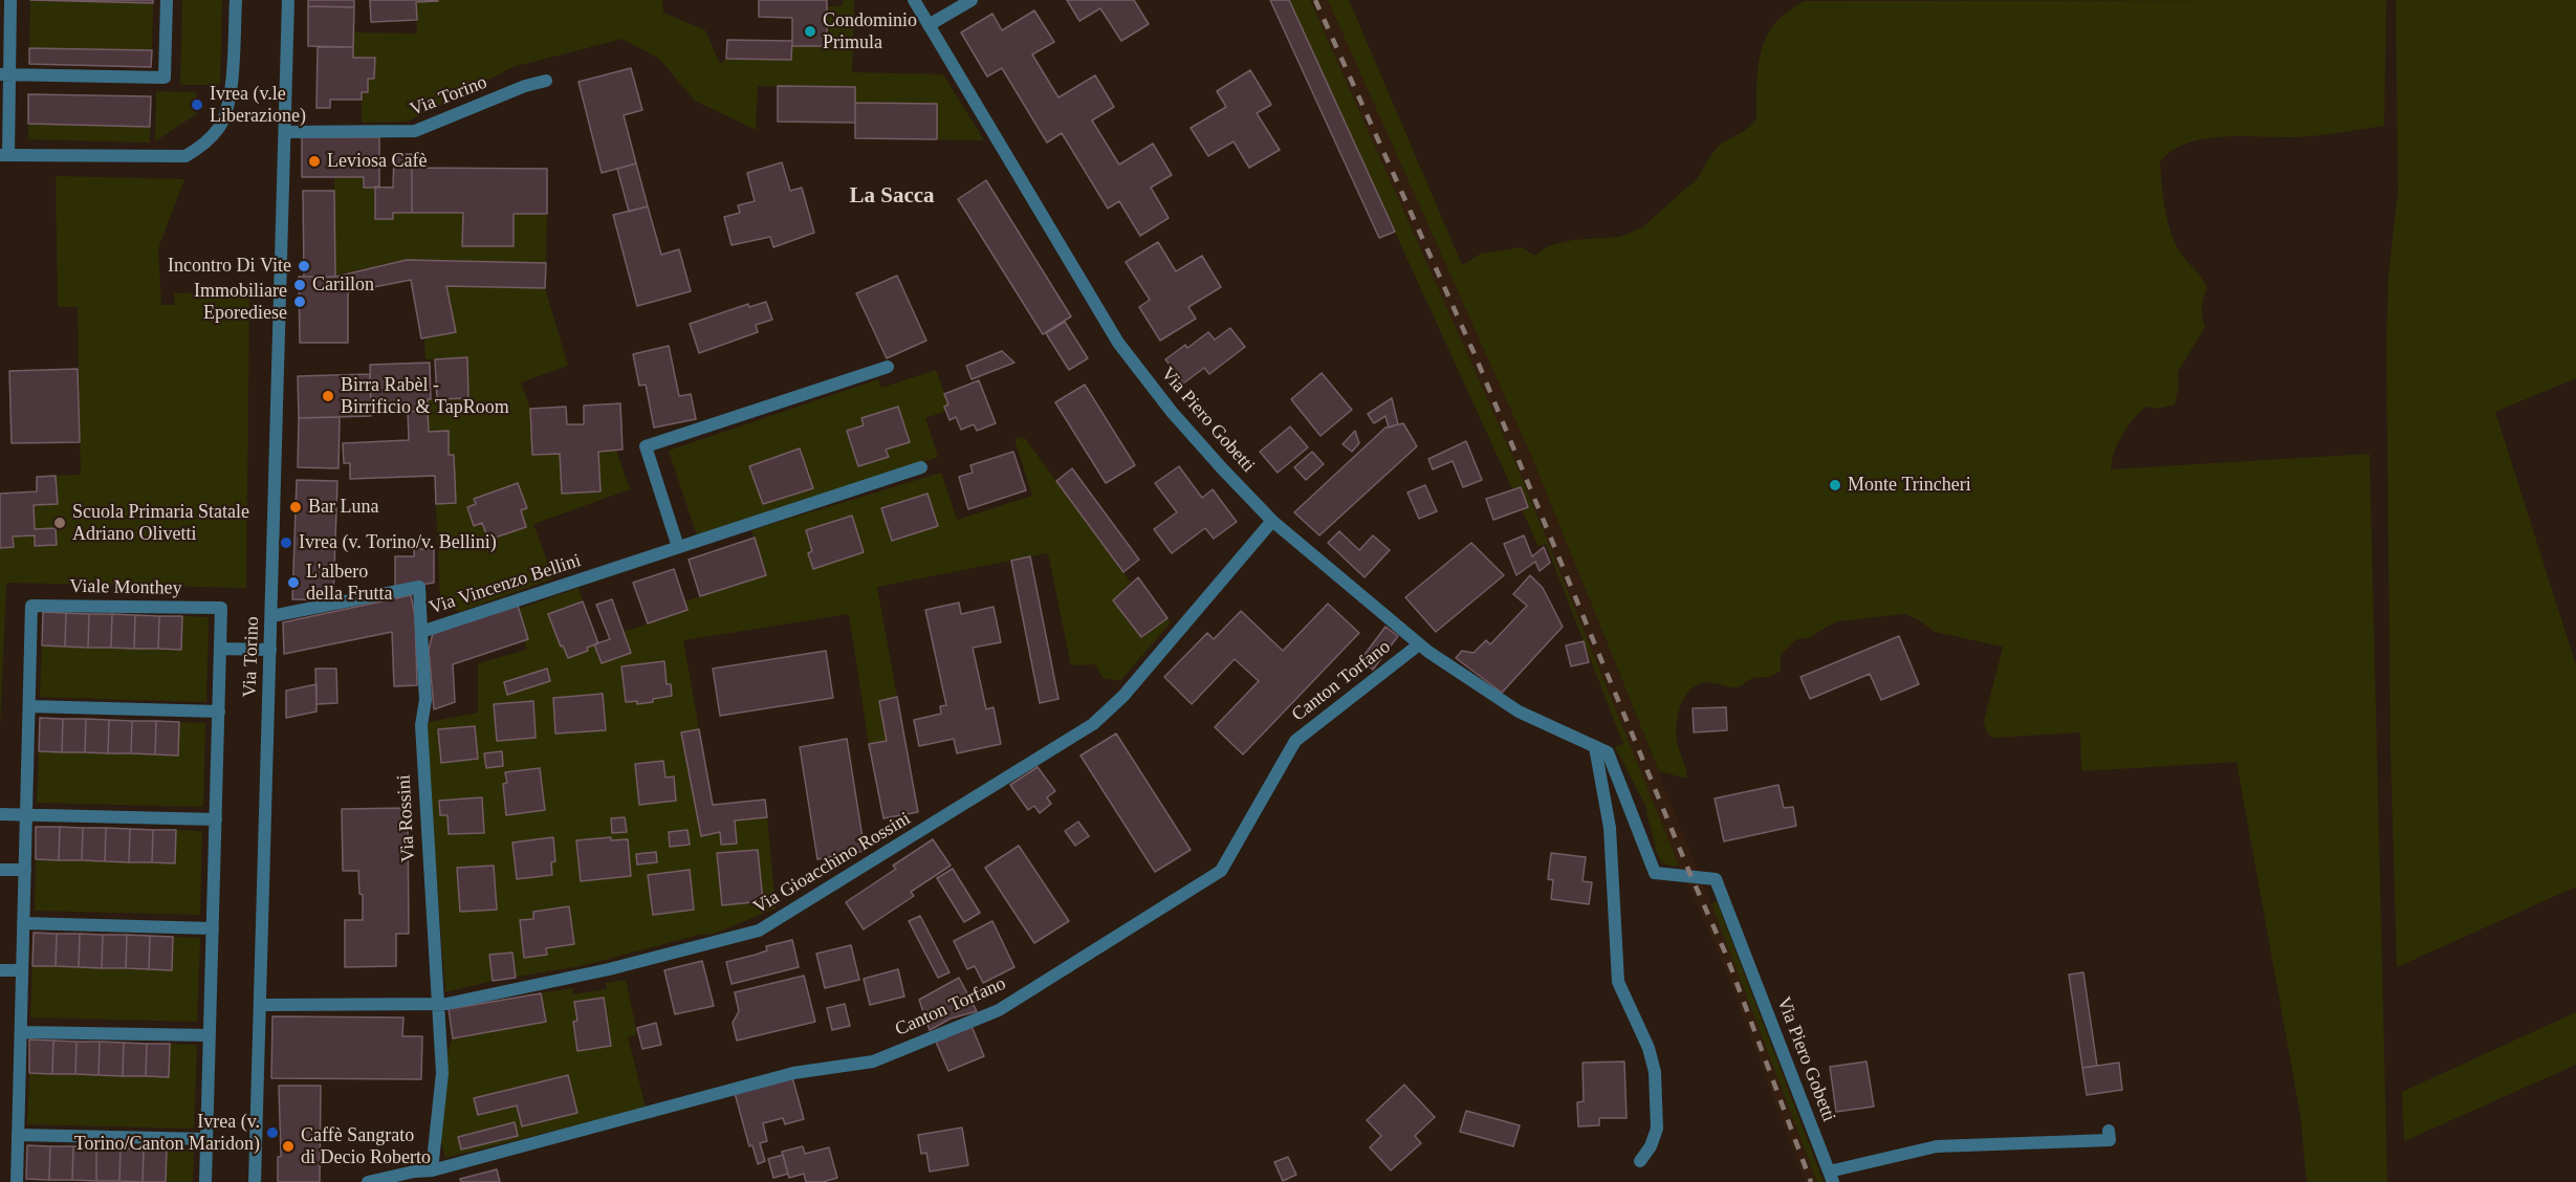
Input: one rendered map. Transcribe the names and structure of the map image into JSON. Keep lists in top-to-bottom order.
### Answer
{
  "streets": {
    "street": [
      "Via Torino",
      "Via Piero Gobetti",
      "Via Vincenzo Bellini",
      "Viale Monthey",
      "Canton Torfano",
      "Via Rossini",
      "Via Gioacchino Rossini"
    ]
  },
  "crossings": [
    ["Via Torino", "Via Vincenzo Bellini"],
    ["Via Torino", "Via Gioacchino Rossini"],
    ["Via Piero Gobetti", "Canton Torfano"],
    ["Via Piero Gobetti", "Via Gioacchino Rossini"],
    ["Via Vincenzo Bellini", "Via Rossini"],
    ["Canton Torfano", "Via Rossini"],
    ["Via Rossini", "Via Gioacchino Rossini"]
  ],
  "districts": ["La Sacca"],
  "places": [
    "Condominio Primula",
    "Ivrea (v.le Liberazione)",
    "Leviosa Cafè",
    "Incontro Di Vite",
    "Carillon",
    "Immobiliare Eporediese",
    "Birra Rabèl - Birrificio & TapRoom",
    "Monte Trincheri",
    "Bar Luna",
    "Scuola Primaria Statale Adriano Olivetti",
    "Ivrea (v. Torino/v. Bellini)",
    "L'albero della Frutta",
    "Ivrea (v. Torino/Canton Maridon)",
    "Caffè Sangrato di Decio Roberto"
  ]
}
